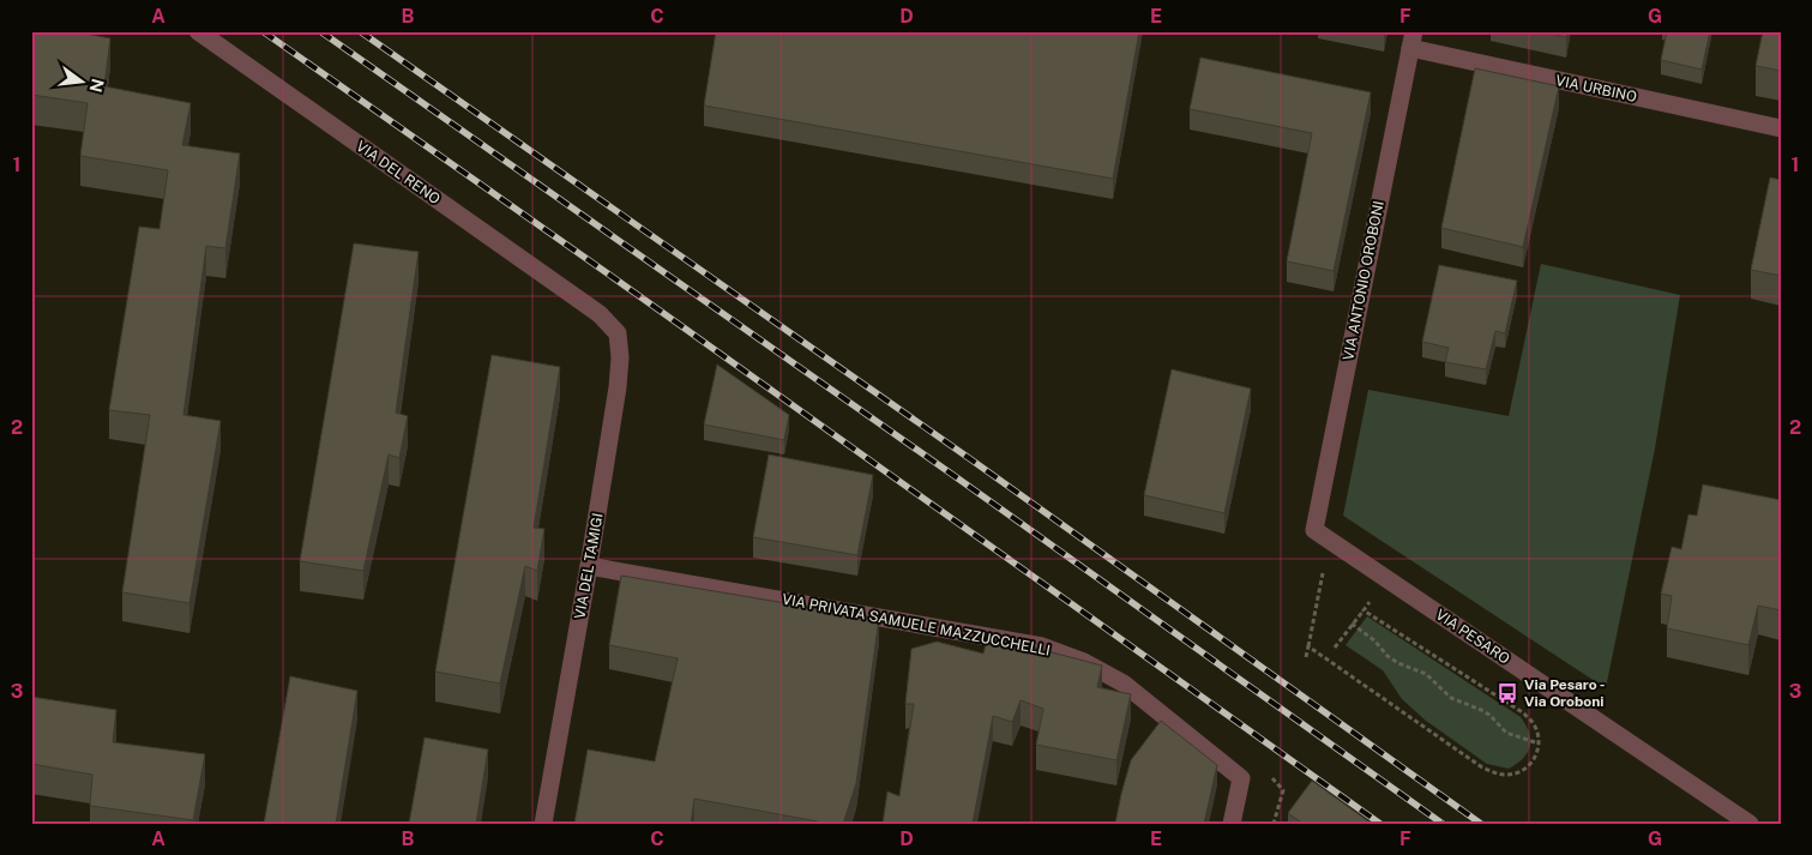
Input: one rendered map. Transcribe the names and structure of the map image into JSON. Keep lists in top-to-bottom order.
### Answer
{
  "streets": {
    "street": [
      "VIA URBINO",
      "VIA DEL RENO",
      "VIA ANTONIO OROBONI",
      "VIA DEL TAMIGI",
      "VIA PRIVATA SAMUELE MAZZUCCHELLI",
      "VIA PESARO"
    ]
  },
  "crossings": [
    ["VIA URBINO", "VIA ANTONIO OROBONI"],
    ["VIA DEL RENO", "VIA DEL TAMIGI"],
    ["VIA ANTONIO OROBONI", "VIA PESARO"],
    ["VIA DEL TAMIGI", "VIA PRIVATA SAMUELE MAZZUCCHELLI"]
  ],
  "places": {
    "bus stop": ["Via Pesaro - Via Oroboni"]
  },
  "north": "right",
  "grid": {
    "columns": [
      "A",
      "B",
      "C",
      "D",
      "E",
      "F",
      "G"
    ],
    "rows": ["1", "2", "3"]
  }
}
